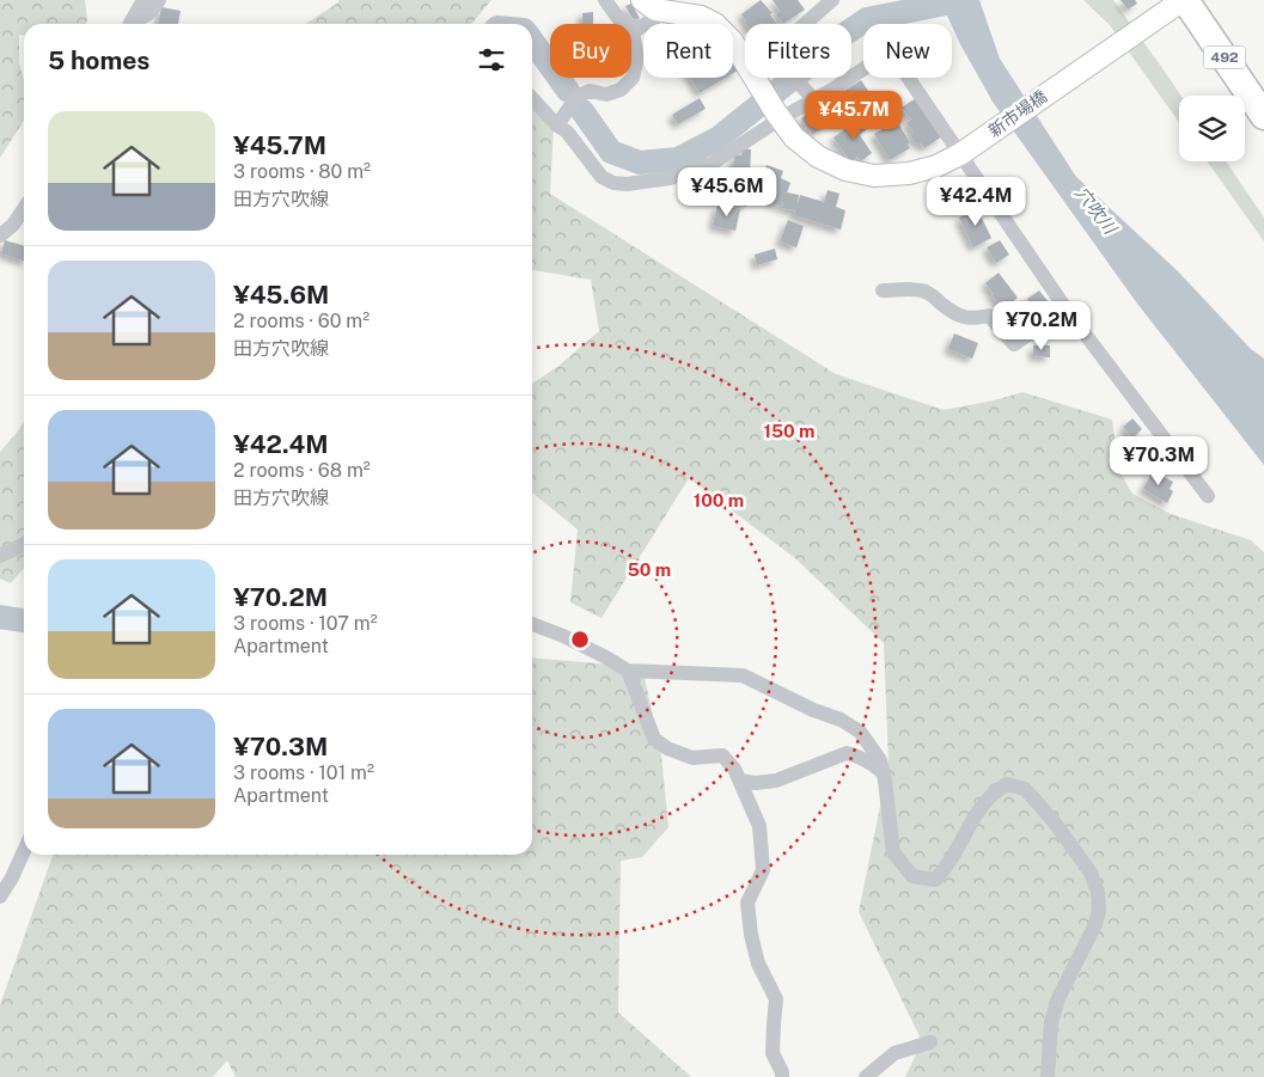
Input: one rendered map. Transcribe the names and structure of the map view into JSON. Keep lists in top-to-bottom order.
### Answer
{
  "streets": {
    "highway": ["492"],
    "main road": ["新市場橋"]
  },
  "crossings": [
    ["492", "新市場橋"]
  ],
  "water": ["穴吹川"],
  "page": {
    "chip": [
      "Buy",
      "Rent",
      "Filters",
      "New"
    ],
    "heading": "5 homes",
    "price": [
      "¥45.7M",
      "¥45.6M",
      "¥42.4M",
      "¥70.2M",
      "¥70.3M"
    ],
    "list": [
      {
        "name": "¥45.7M",
        "note": "3 rooms · 80 m² · 田方穴吹線"
      },
      {
        "name": "¥45.6M",
        "note": "2 rooms · 60 m² · 田方穴吹線"
      },
      {
        "name": "¥42.4M",
        "note": "2 rooms · 68 m² · 田方穴吹線"
      },
      {
        "name": "¥70.2M",
        "note": "3 rooms · 107 m² · Apartment"
      },
      {
        "name": "¥70.3M",
        "note": "3 rooms · 101 m² · Apartment"
      }
    ]
  },
  "rings": ["150 m", "100 m", "50 m"]
}
